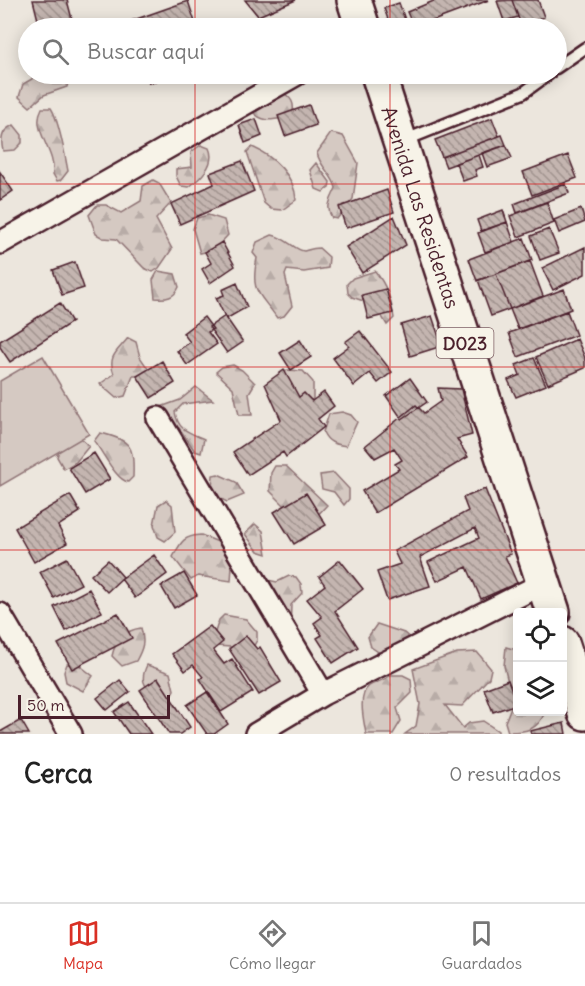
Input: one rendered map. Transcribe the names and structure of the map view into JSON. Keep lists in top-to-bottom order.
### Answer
{
  "streets": {
    "main road": ["Avenida Las Residentas", "D023"]
  },
  "scale_bar": "50 m",
  "page": {
    "search": "Buscar aquí",
    "scale": "50 m",
    "heading": ["Cerca", "0 resultados"],
    "nav": ["Mapa", "Cómo llegar", "Guardados"]
  }
}
